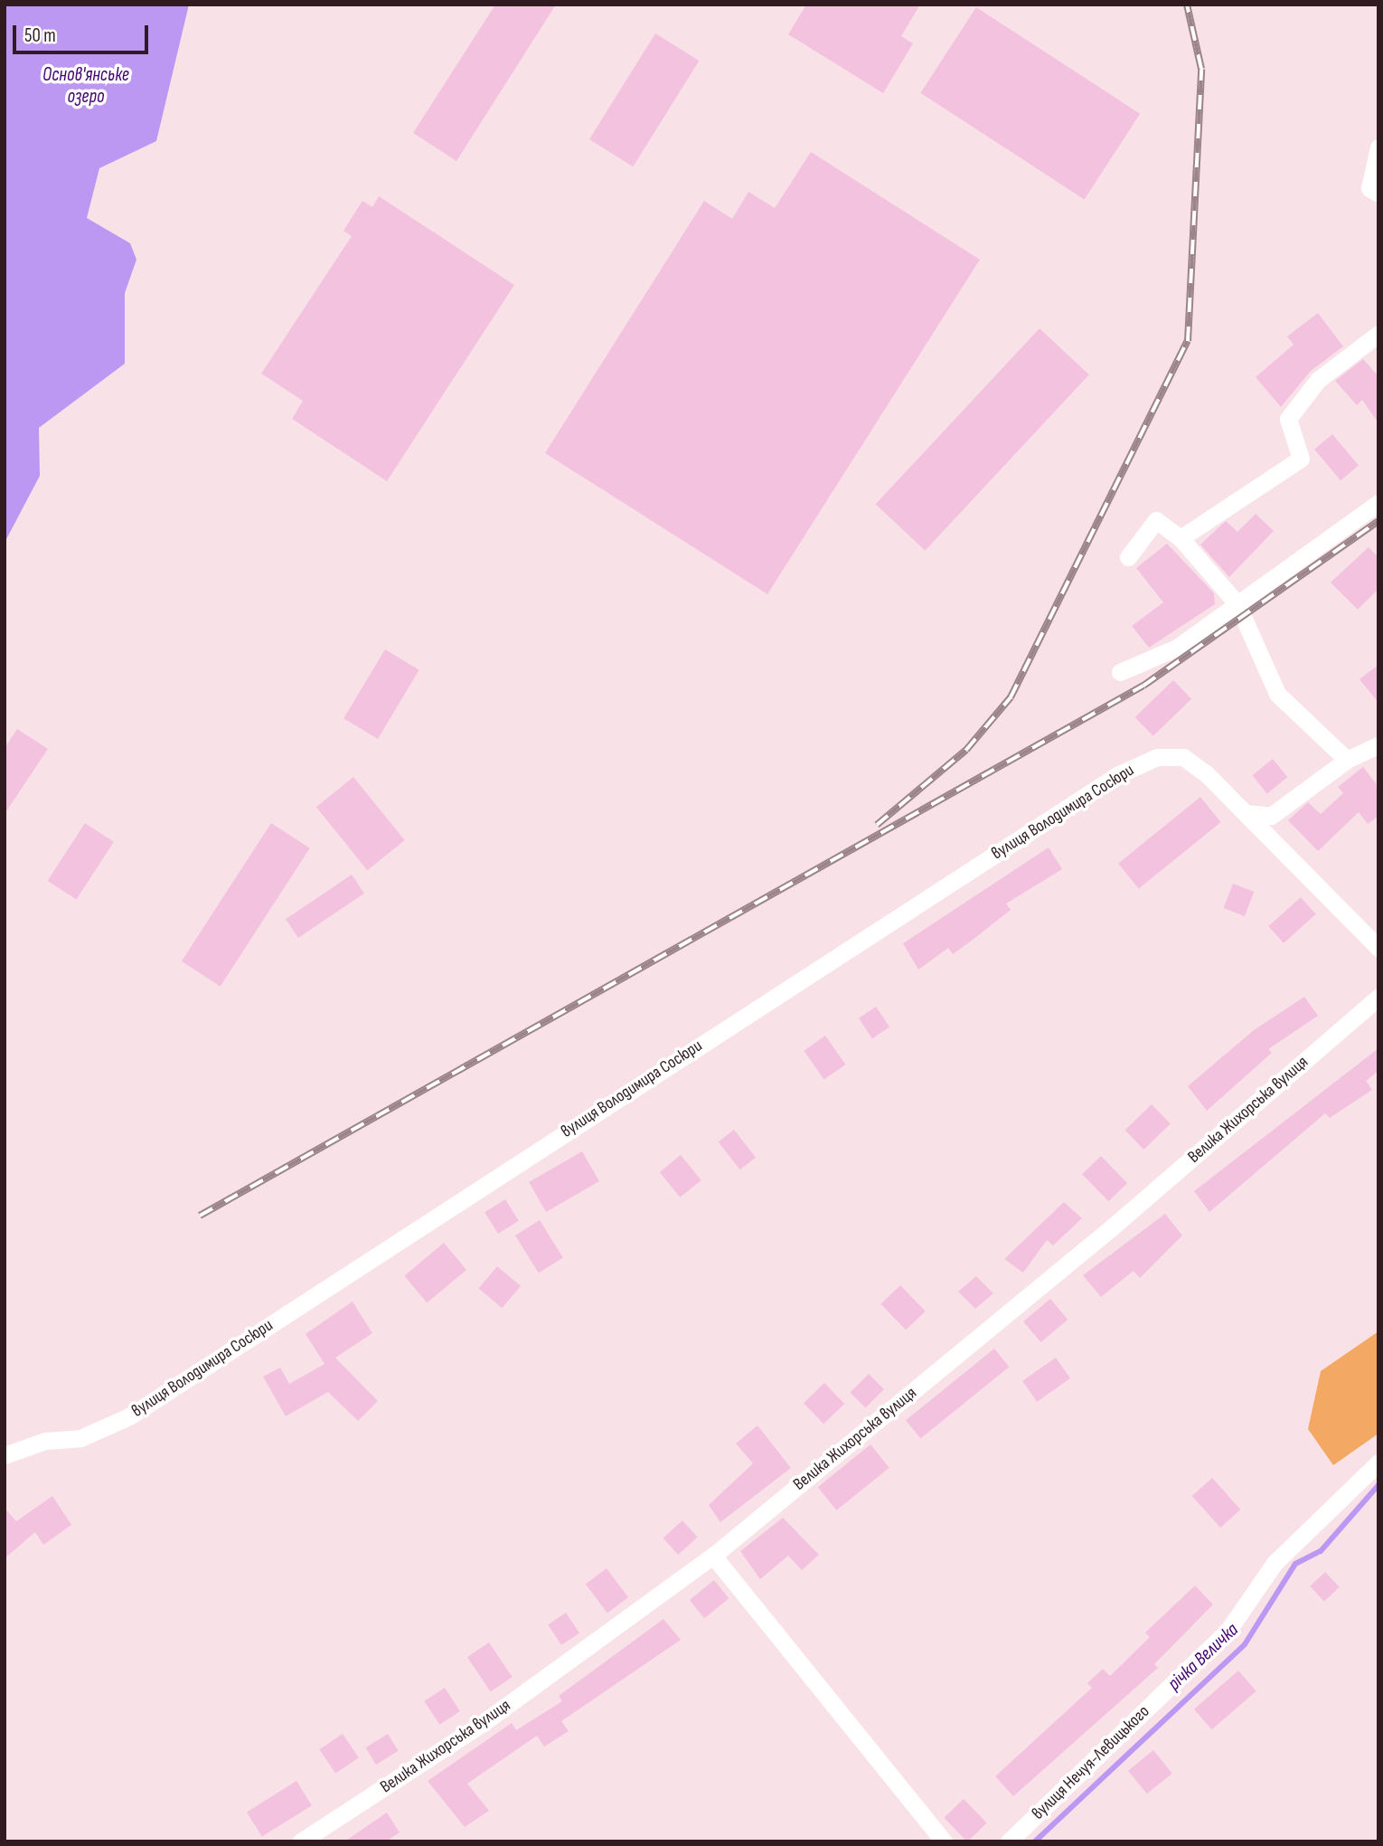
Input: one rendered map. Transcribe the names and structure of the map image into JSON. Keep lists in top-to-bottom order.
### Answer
{
  "streets": {
    "street": ["вулиця Володимира Сосюри", "Велика Жихорська вулиця", "вулиця Нечуя-Левицького"]
  },
  "water": ["Основ'янське озеро", "річка Величка"],
  "scale_bar": "50 m"
}
